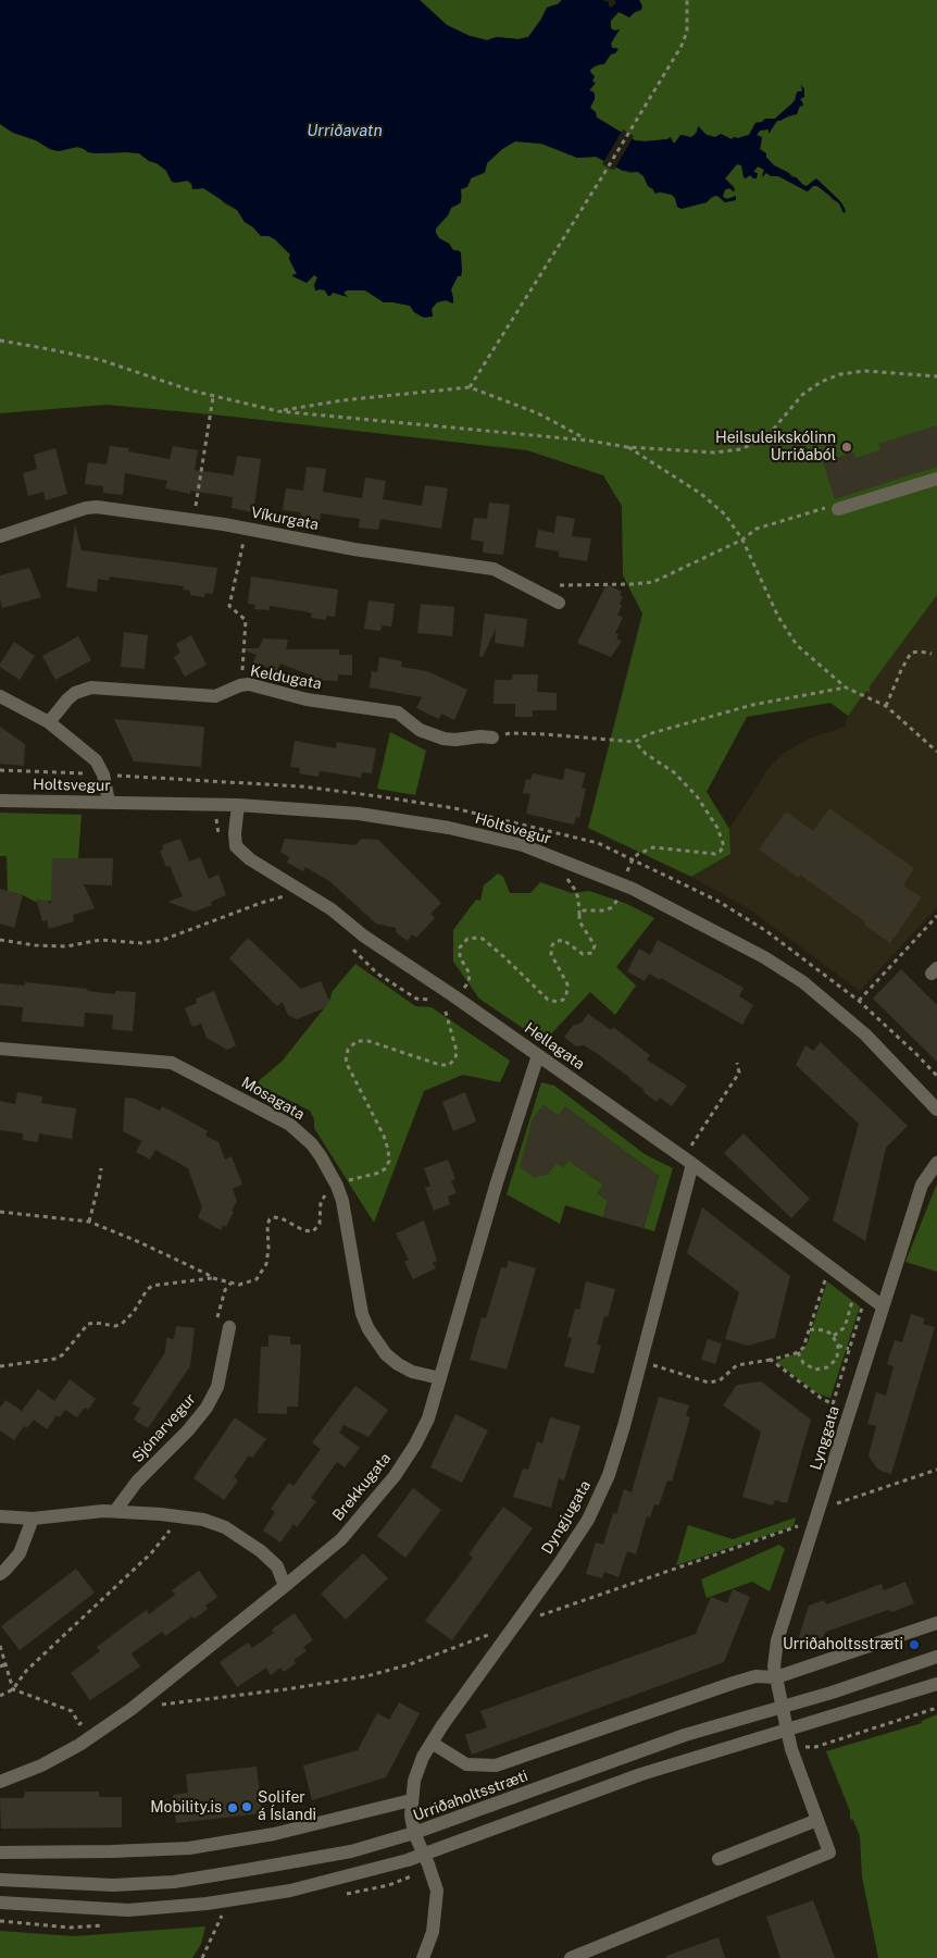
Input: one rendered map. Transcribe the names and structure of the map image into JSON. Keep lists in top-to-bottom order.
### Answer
{
  "streets": {
    "street": [
      "Víkurgata",
      "Keldugata",
      "Holtsvegur",
      "Hellagata",
      "Mosagata",
      "Sjónarvegur",
      "Lynggata",
      "Brekkugata",
      "Dyngjugata",
      "Urriðaholtsstræti"
    ]
  },
  "crossings": [
    ["Holtsvegur", "Hellagata"],
    ["Hellagata", "Lynggata"],
    ["Hellagata", "Brekkugata"],
    ["Hellagata", "Dyngjugata"],
    ["Mosagata", "Brekkugata"],
    ["Lynggata", "Urriðaholtsstræti"],
    ["Dyngjugata", "Urriðaholtsstræti"]
  ],
  "water": ["Urriðavatn"],
  "places": [
    "Heilsuleikskólinn Urriðaból",
    "Urriðaholtsstræti",
    "Solifer á Íslandi",
    "Mobility.is"
  ]
}
